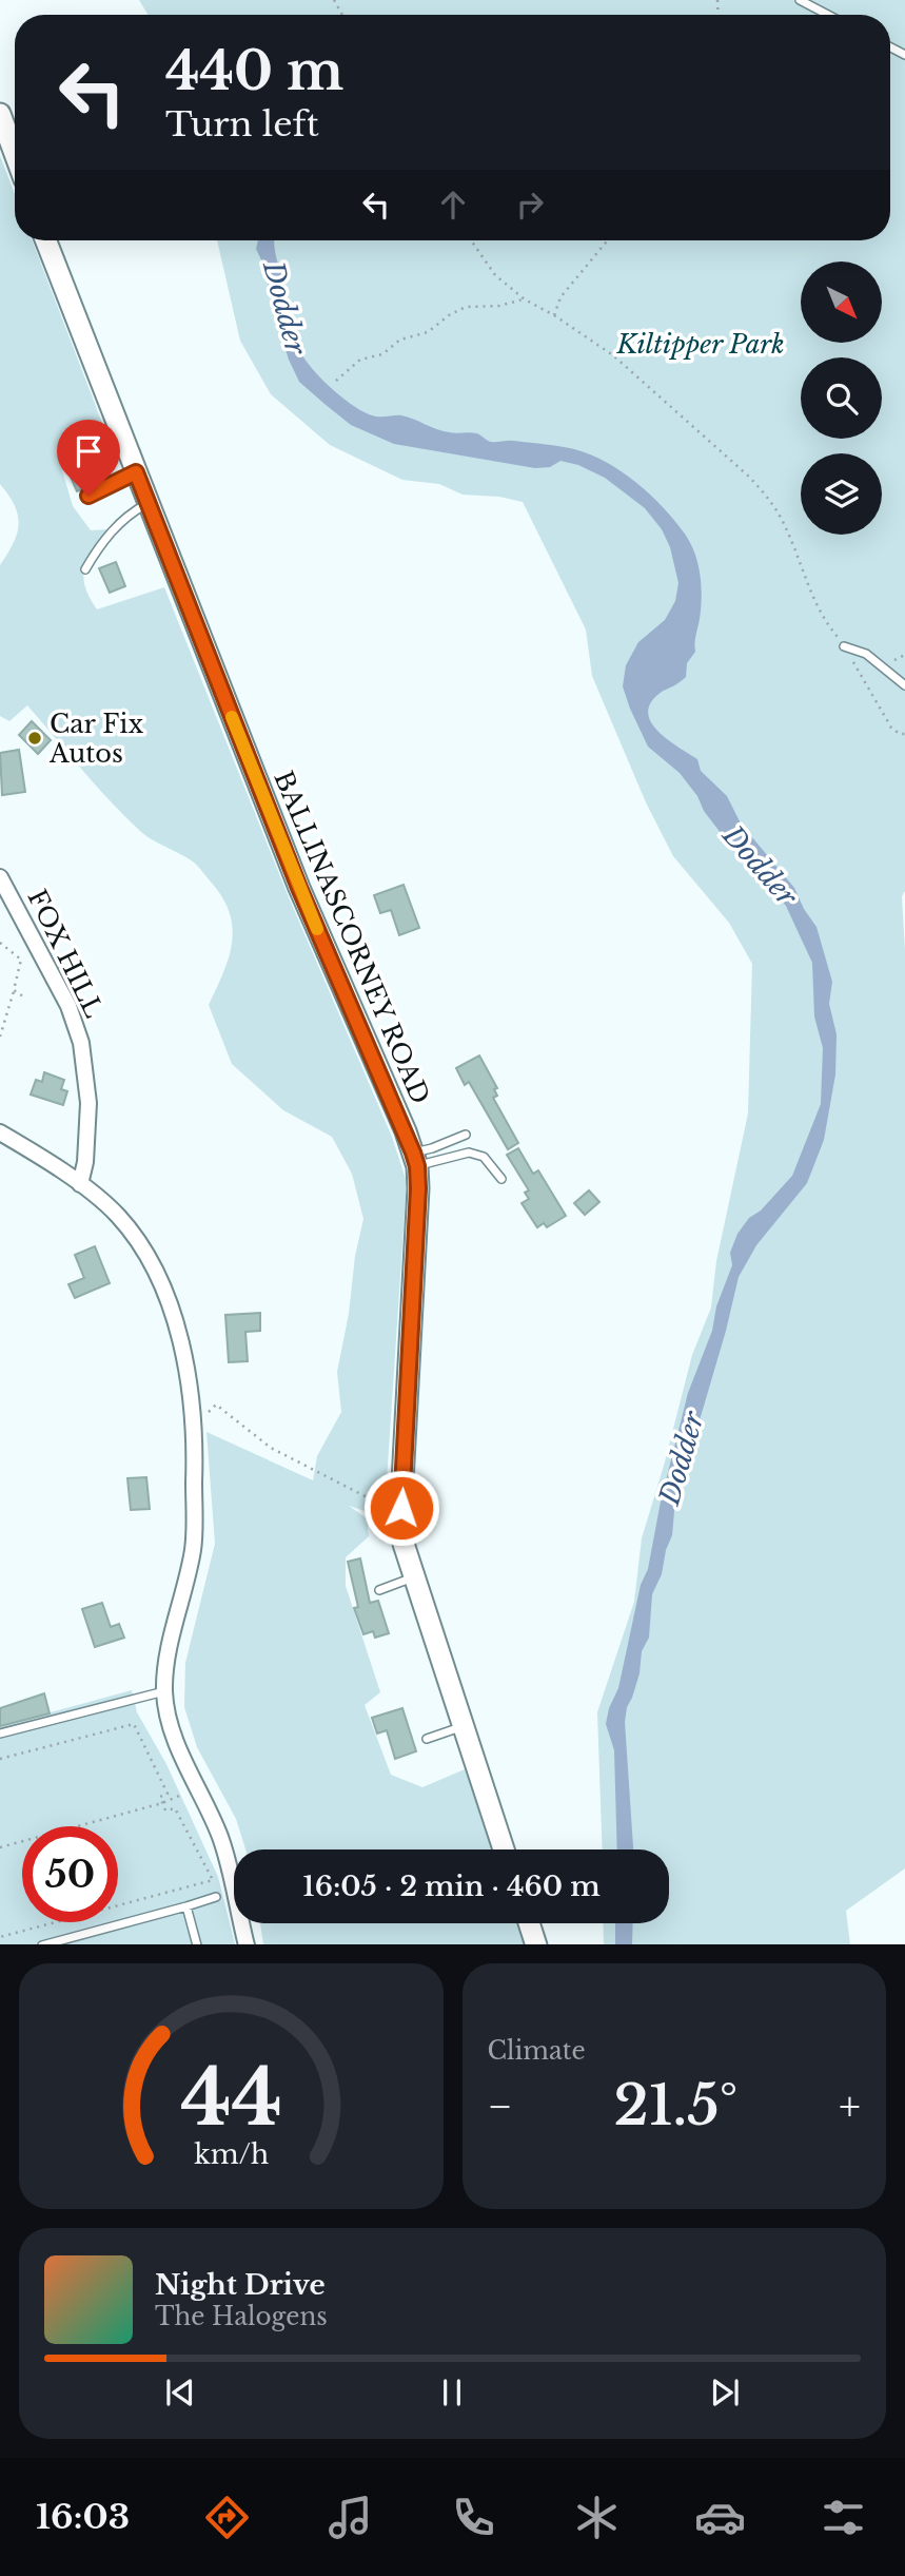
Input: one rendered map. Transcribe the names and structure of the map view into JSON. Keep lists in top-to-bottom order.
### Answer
{
  "streets": {
    "main road": ["BALLINASCORNEY ROAD"],
    "street": ["FOX HILL"]
  },
  "water": ["Dodder"],
  "parks": ["Kiltipper Park"],
  "places": ["Car Fix Autos"],
  "north": "bottom right",
  "page": {
    "turn": ["440 m", "Turn left"],
    "limit": "50",
    "trip": "16:05 · 2 min · 460 m",
    "tile": "Climate",
    "heat": ["−", "21.5°", "+"],
    "song": ["Night Drive", "The Halogens"],
    "tabs": "16:03",
    "gauge": ["44", "km/h"]
  }
}
